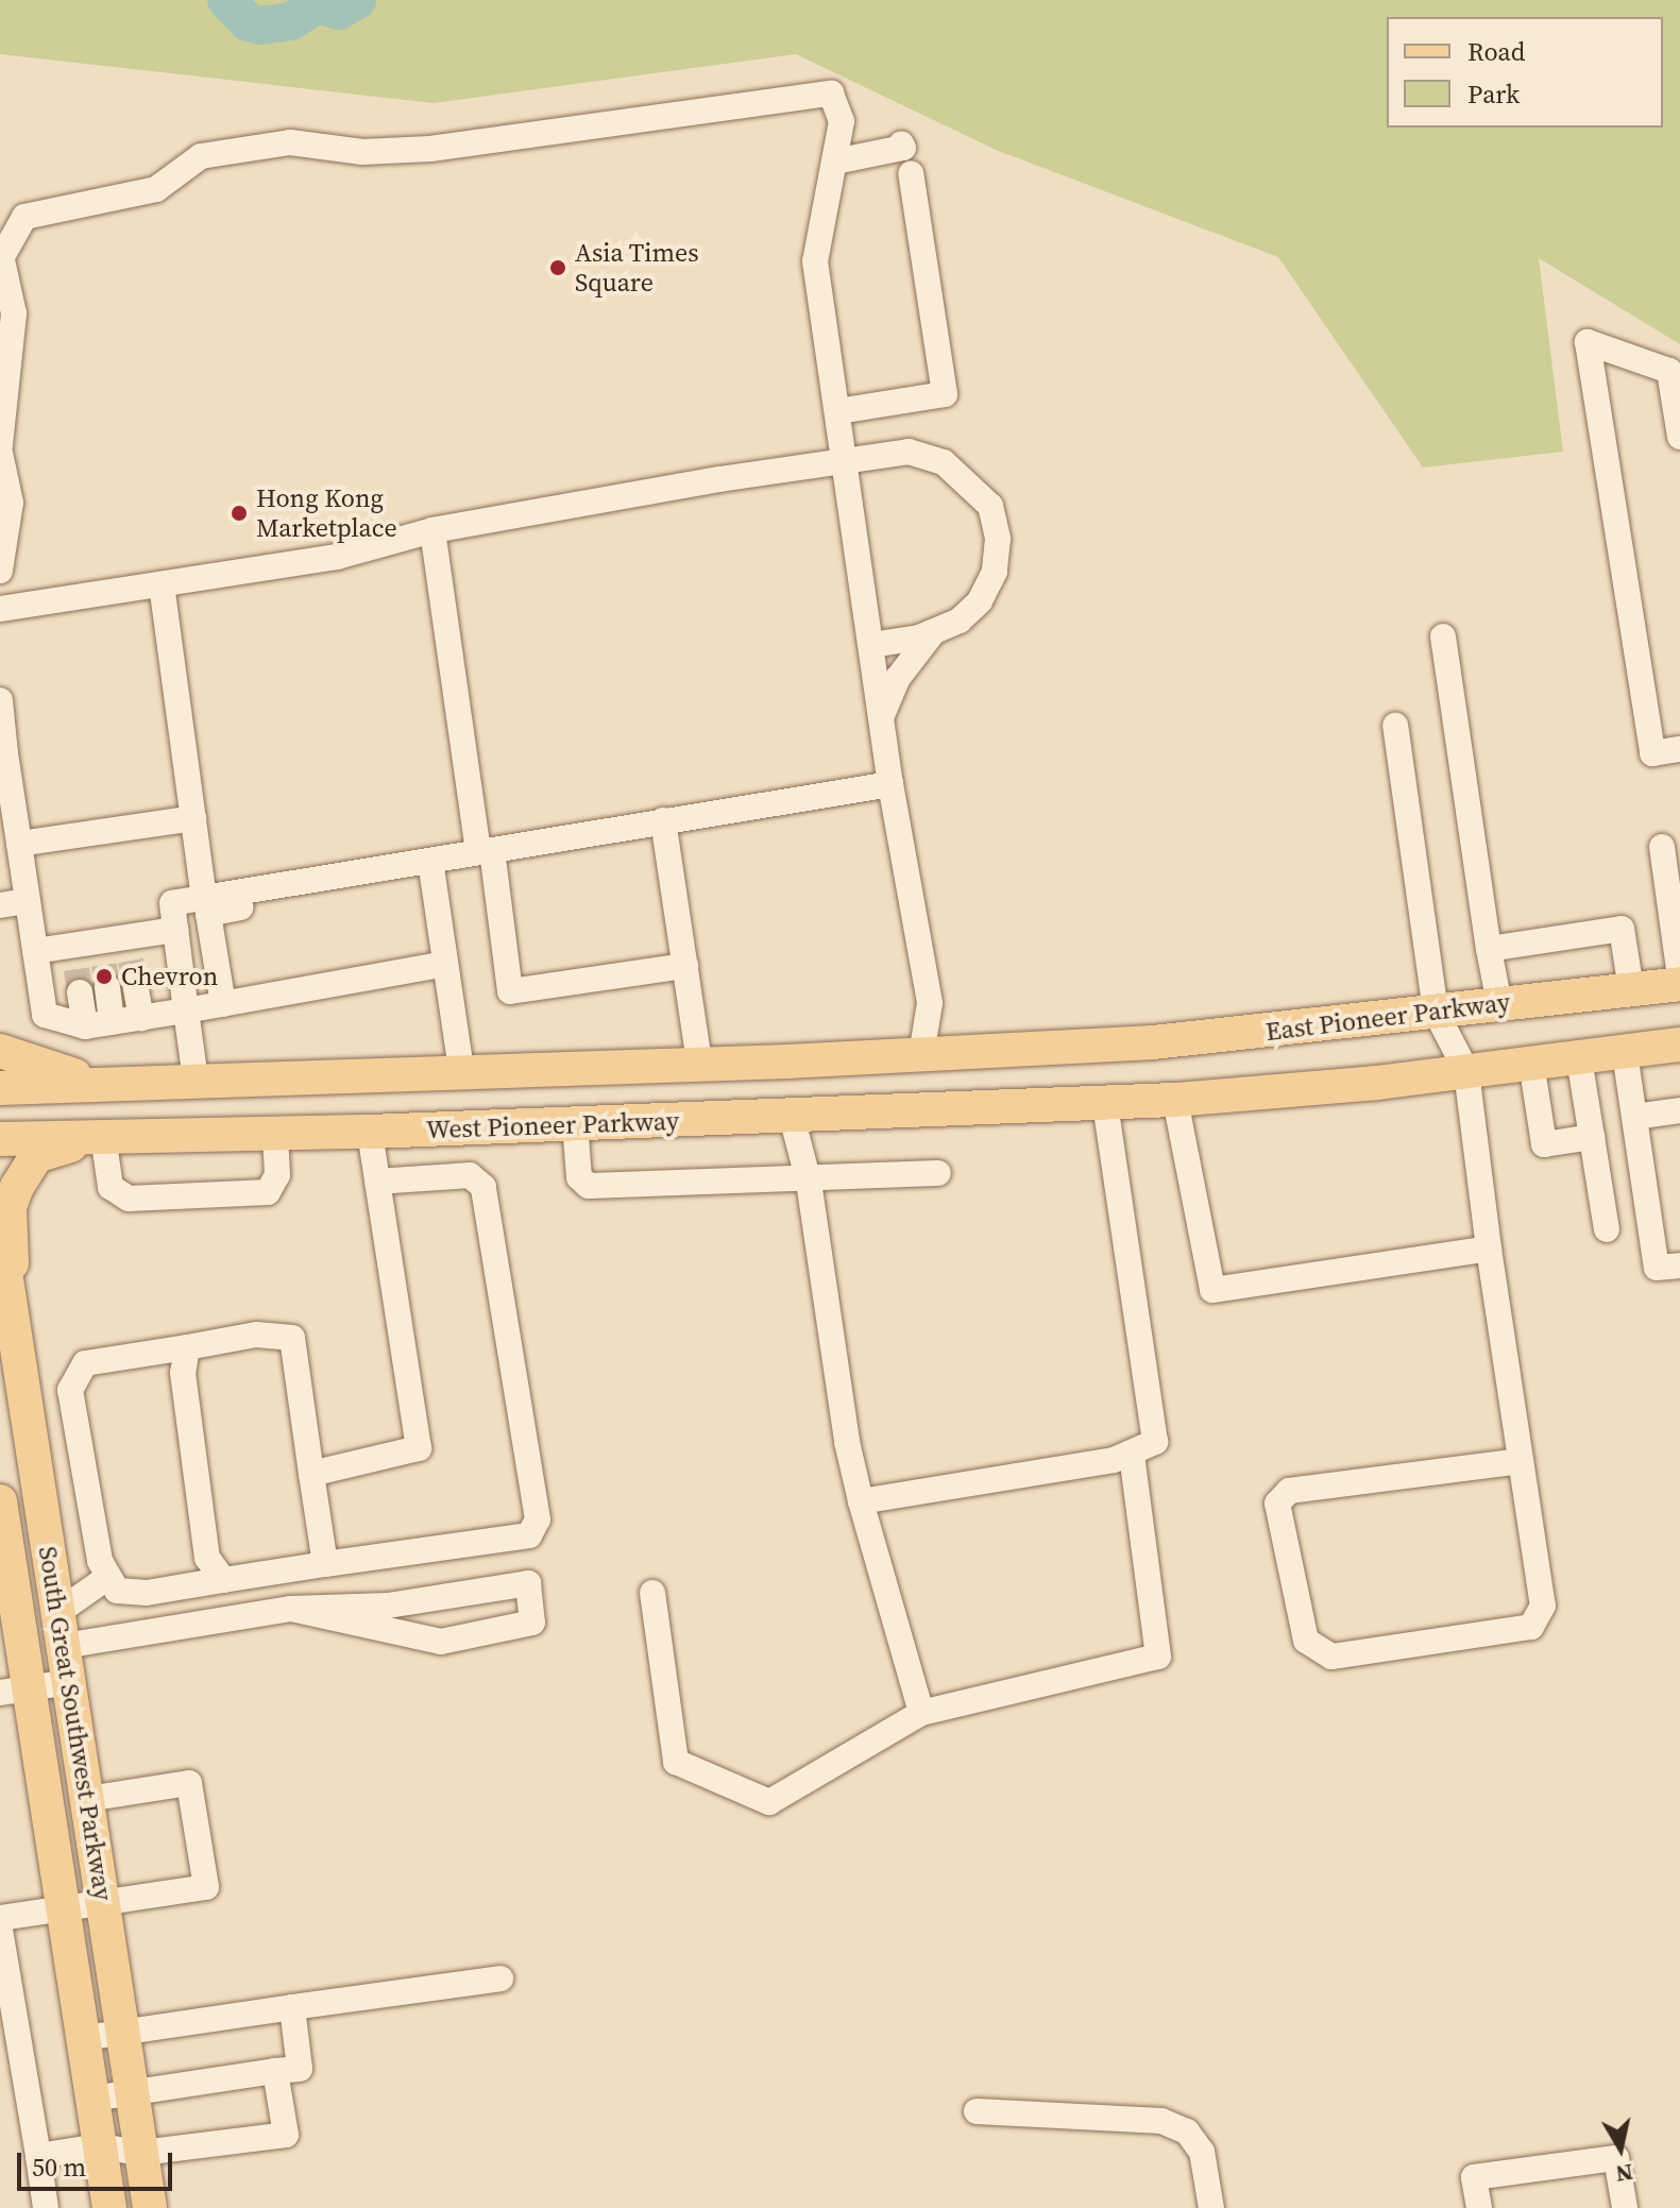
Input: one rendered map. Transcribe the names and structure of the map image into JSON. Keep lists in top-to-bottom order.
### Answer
{
  "streets": {
    "main road": ["East Pioneer Parkway", "West Pioneer Parkway", "South Great Southwest Parkway"]
  },
  "places": ["Asia Times Square", "Hong Kong Marketplace", "Chevron"],
  "legend": ["Road", "Park"],
  "scale_bar": "50 m",
  "north": "bottom"
}
